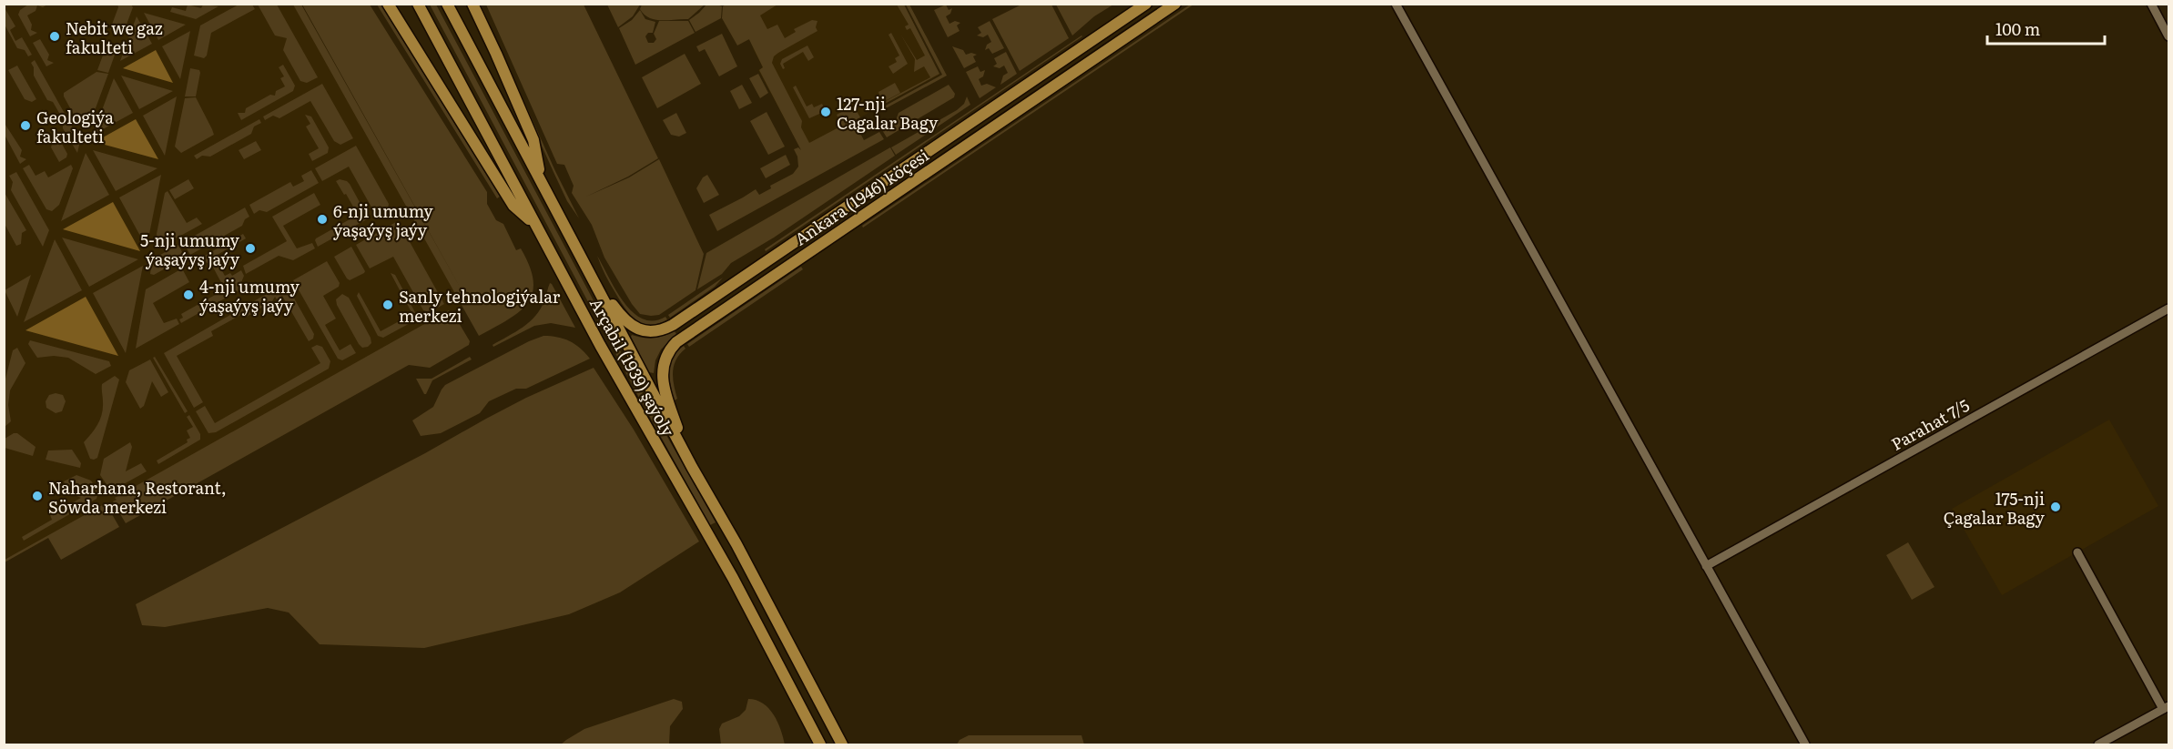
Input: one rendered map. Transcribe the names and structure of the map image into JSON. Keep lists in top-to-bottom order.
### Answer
{
  "streets": {
    "main road": ["Ankara (1946) köçesi", "Arçabil (1939) şaýoly"],
    "street": ["Parahat 7/5"]
  },
  "crossings": [
    ["Ankara (1946) köçesi", "Arçabil (1939) şaýoly"]
  ],
  "places": [
    "Nebit we gaz fakulteti",
    "127-nji Cagalar Bagy",
    "Geologiýa fakulteti",
    "6-nji umumy ýaşaýyş jaýy",
    "5-nji umumy ýaşaýyş jaýy",
    "4-nji umumy ýaşaýyş jaýy",
    "Sanly tehnologiýalar merkezi",
    "Naharhana, Restorant, Söwda merkezi",
    "175-nji Çagalar Bagy"
  ],
  "scale_bar": "100 m"
}
